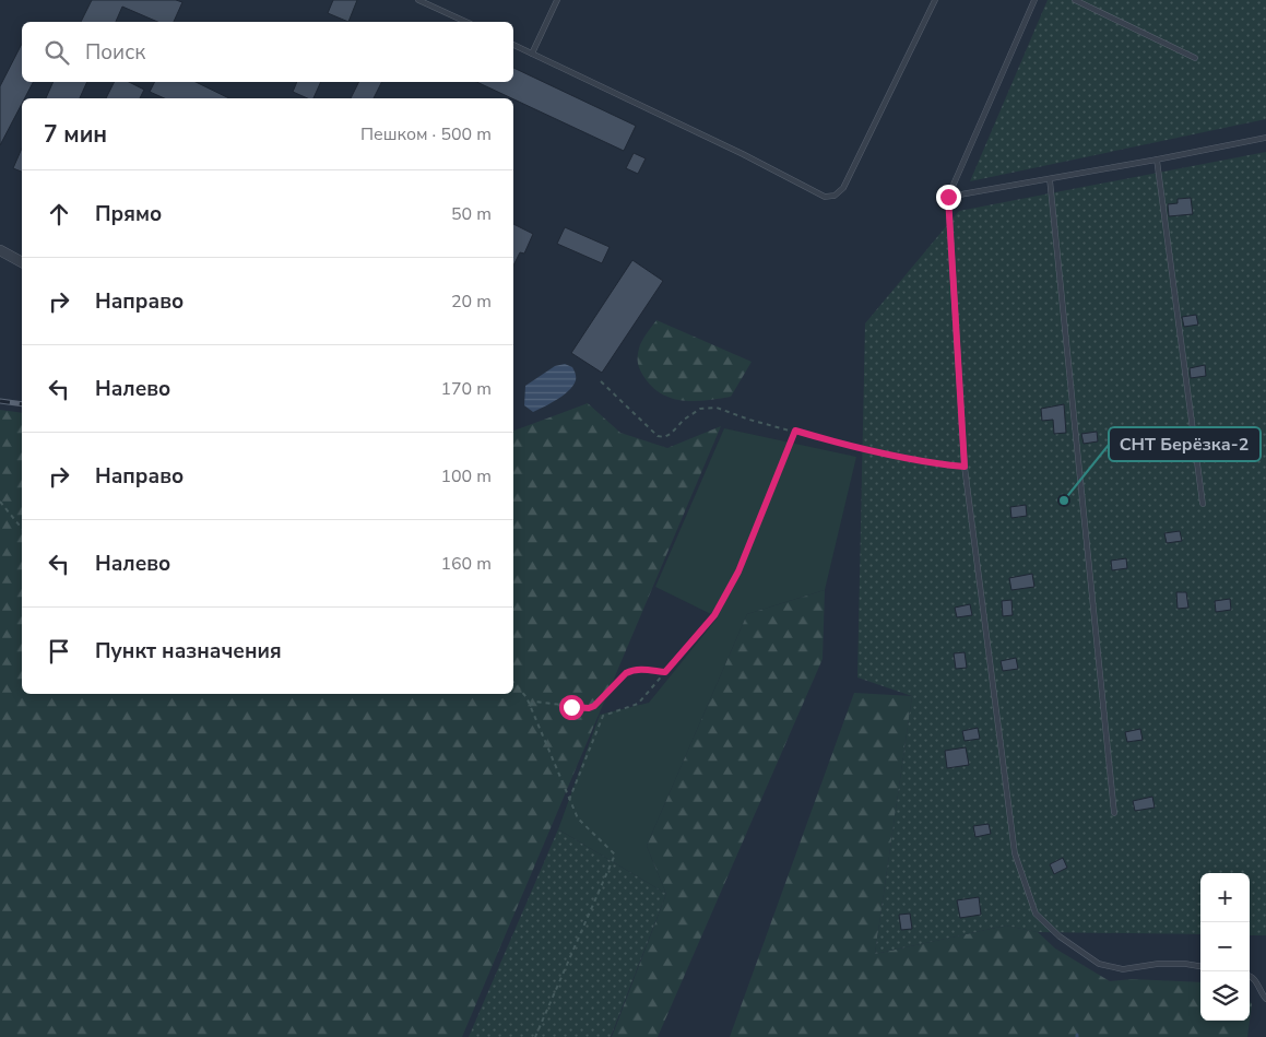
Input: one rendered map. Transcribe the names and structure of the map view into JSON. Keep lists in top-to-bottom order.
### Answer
{
  "places": ["СНТ Берёзка-2"],
  "page": {
    "search": "Поиск",
    "heading": ["7 мин", "Пешком · 500 m"],
    "list": [
      ["Прямо", "50 m"],
      ["Направо", "20 m"],
      ["Налево", "170 m"],
      ["Направо", "100 m"],
      ["Налево", "160 m"],
      "Пункт назначения"
    ],
    "map_buttons": ["+", "−"]
  }
}
